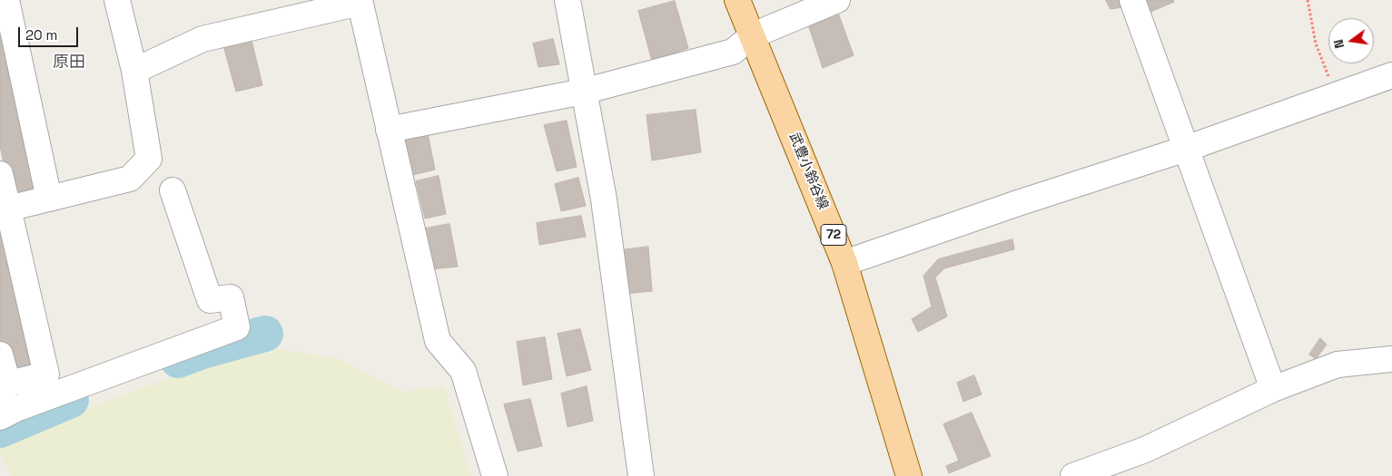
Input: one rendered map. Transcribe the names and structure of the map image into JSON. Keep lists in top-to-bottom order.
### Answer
{
  "streets": {
    "main road": ["武豊小鈴谷線", "72"]
  },
  "districts": ["原田"],
  "scale_bar": "20 m",
  "north": "left"
}
